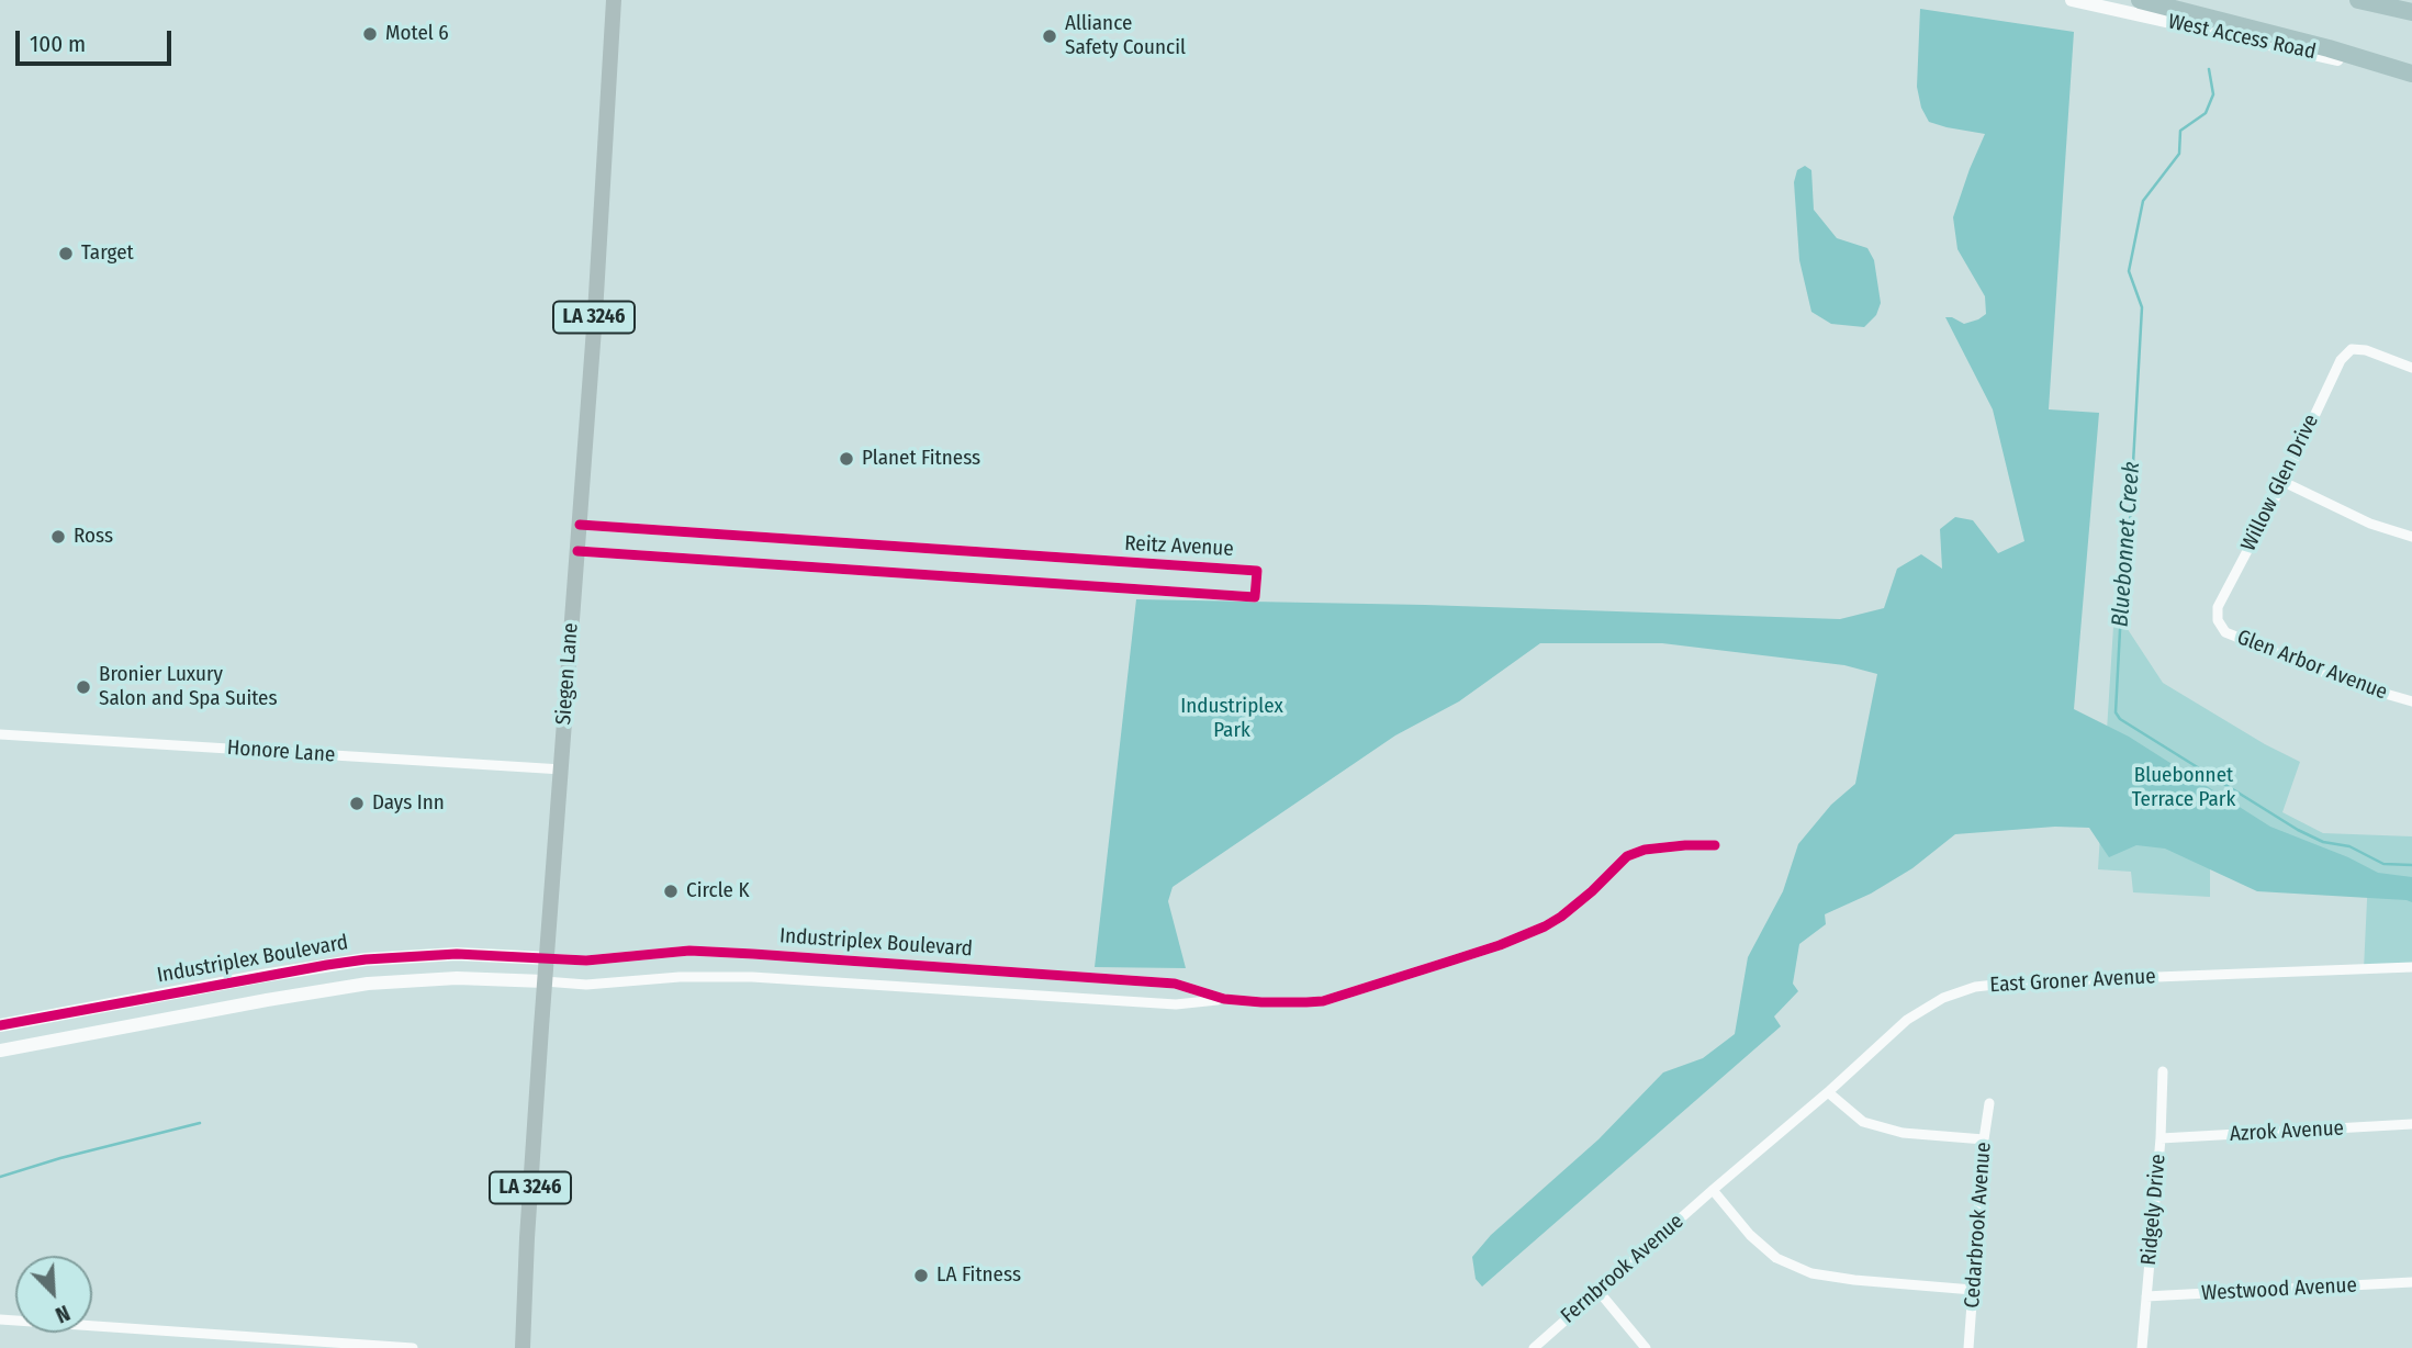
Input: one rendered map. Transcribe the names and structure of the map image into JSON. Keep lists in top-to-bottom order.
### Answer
{
  "streets": {
    "main road": ["LA 3246", "Siegen Lane"],
    "street": [
      "West Access Road",
      "Willow Glen Drive",
      "Reitz Avenue",
      "Glen Arbor Avenue",
      "Honore Lane",
      "Industriplex Boulevard",
      "East Groner Avenue",
      "Azrok Avenue",
      "Ridgely Drive",
      "Cedarbrook Avenue",
      "Fernbrook Avenue",
      "Westwood Avenue"
    ]
  },
  "crossings": [
    ["Willow Glen Drive", "Glen Arbor Avenue"],
    ["Reitz Avenue", "Siegen Lane"],
    ["Siegen Lane", "Honore Lane"],
    ["Siegen Lane", "Industriplex Boulevard"],
    ["East Groner Avenue", "Fernbrook Avenue"],
    ["Azrok Avenue", "Ridgely Drive"],
    ["Ridgely Drive", "Westwood Avenue"]
  ],
  "water": ["Bluebonnet Creek"],
  "parks": ["Industriplex Park", "Bluebonnet Terrace Park"],
  "places": [
    "Motel 6",
    "Alliance Safety Council",
    "Target",
    "Planet Fitness",
    "Ross",
    "Bronier Luxury Salon and Spa Suites",
    "Days Inn",
    "Circle K",
    "LA Fitness"
  ],
  "scale_bar": "100 m",
  "north": "bottom right"
}
